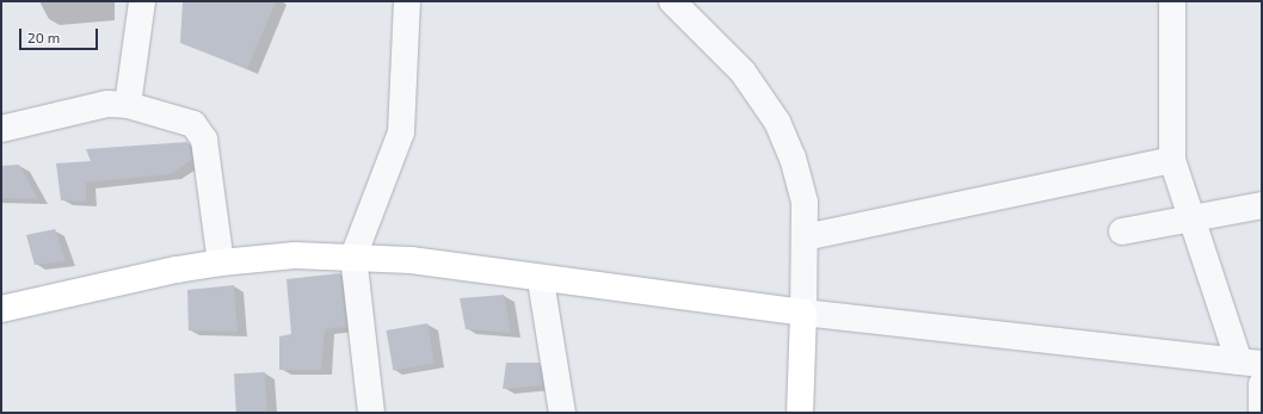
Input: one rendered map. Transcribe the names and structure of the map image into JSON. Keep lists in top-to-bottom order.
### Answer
{
  "scale_bar": "20 m"
}
